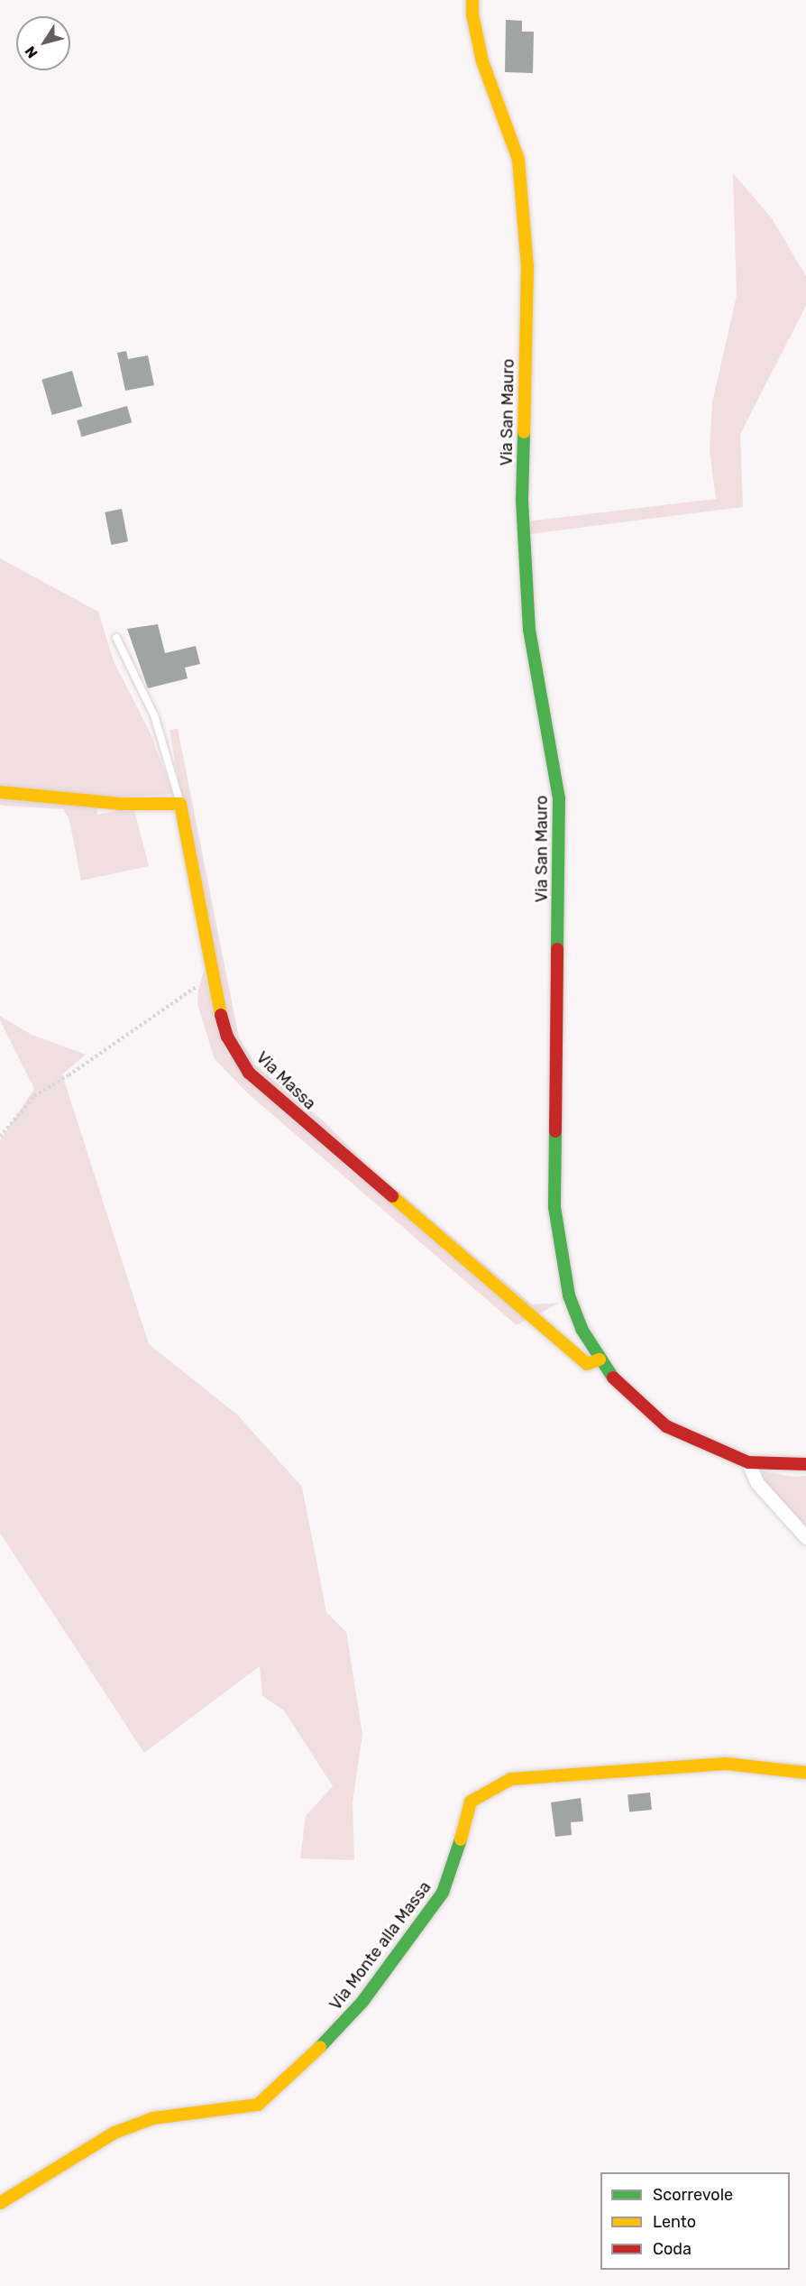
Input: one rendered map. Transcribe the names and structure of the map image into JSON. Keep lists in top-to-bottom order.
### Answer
{
  "streets": {
    "street": ["Via San Mauro", "Via Massa", "Via Monte alla Massa"]
  },
  "crossings": [
    ["Via San Mauro", "Via Massa"]
  ],
  "legend": ["Scorrevole", "Lento", "Coda"],
  "north": "bottom left"
}
